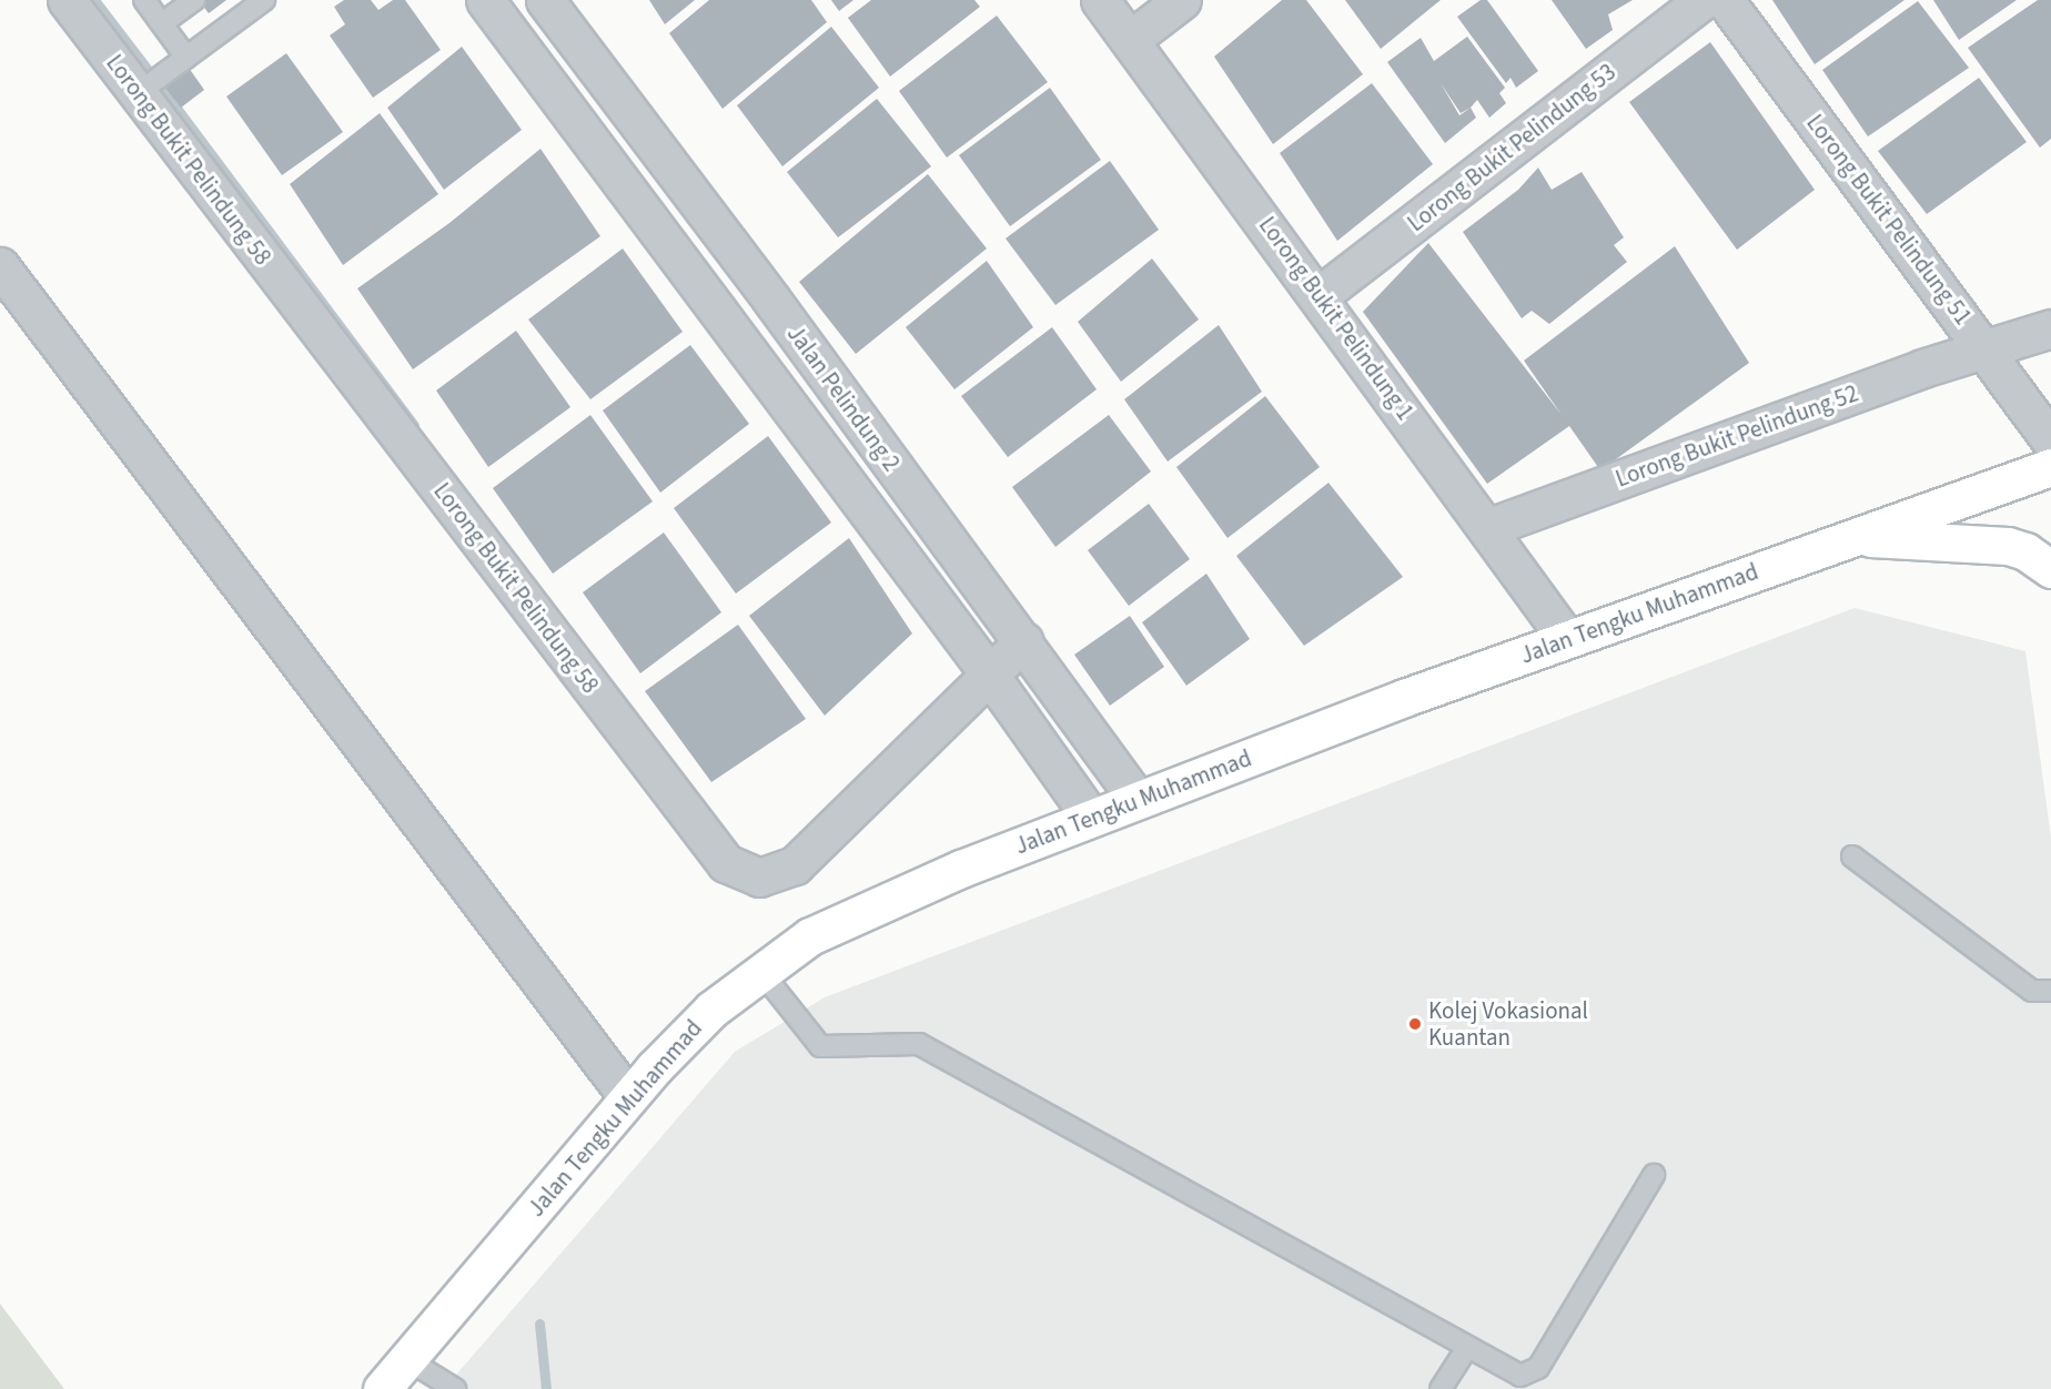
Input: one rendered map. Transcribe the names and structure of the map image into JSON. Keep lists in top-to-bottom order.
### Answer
{
  "streets": {
    "main road": ["Jalan Tengku Muhammad"],
    "street": [
      "Lorong Bukit Pelindung 53",
      "Lorong Bukit Pelindung 58",
      "Lorong Bukit Pelindung 51",
      "Lorong Bukit Pelindung 1",
      "Jalan Pelindung 2",
      "Lorong Bukit Pelindung 52"
    ]
  },
  "crossings": [
    ["Lorong Bukit Pelindung 53", "Lorong Bukit Pelindung 1"],
    ["Lorong Bukit Pelindung 58", "Jalan Pelindung 2"],
    ["Lorong Bukit Pelindung 51", "Lorong Bukit Pelindung 52"],
    ["Lorong Bukit Pelindung 1", "Lorong Bukit Pelindung 52"],
    ["Lorong Bukit Pelindung 1", "Jalan Tengku Muhammad"],
    ["Jalan Pelindung 2", "Jalan Tengku Muhammad"]
  ],
  "places": ["Kolej Vokasional Kuantan"]
}
